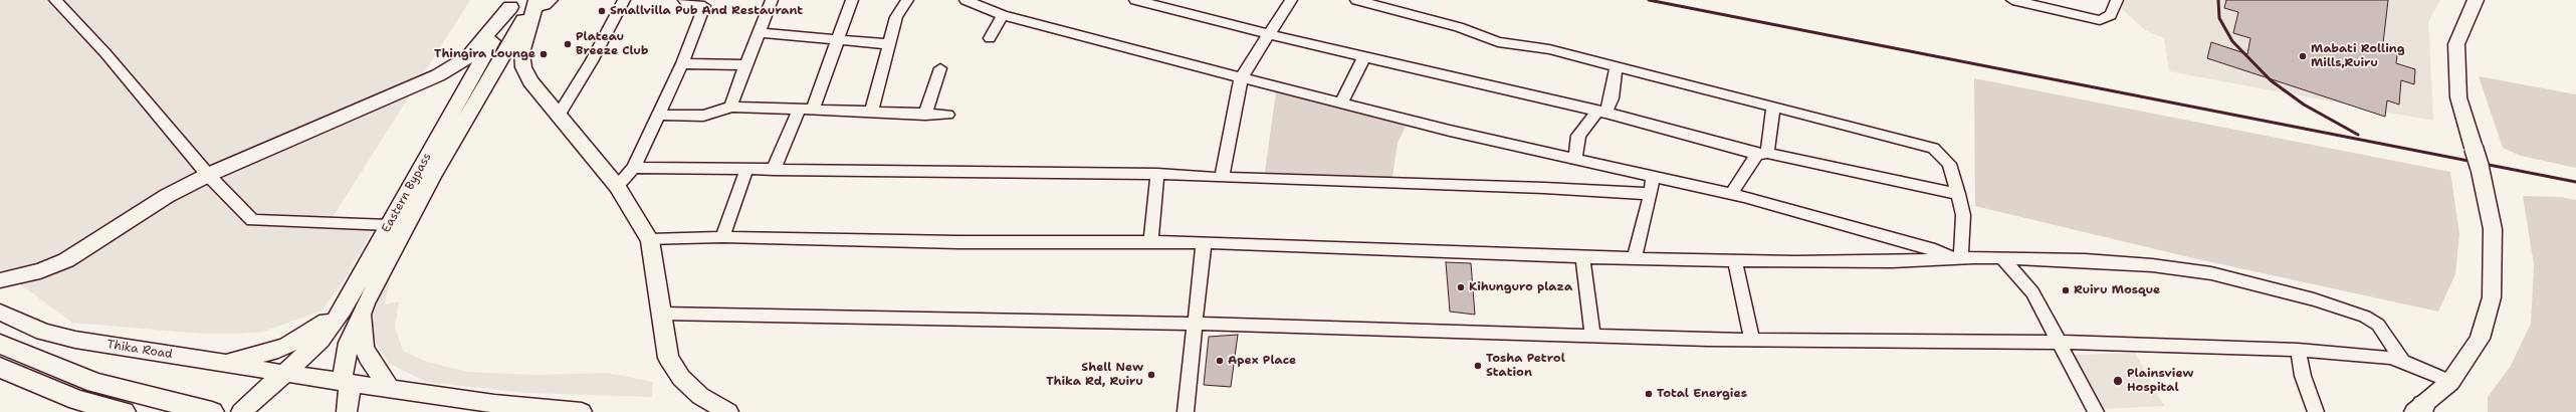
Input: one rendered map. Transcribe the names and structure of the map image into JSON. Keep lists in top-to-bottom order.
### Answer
{
  "streets": {
    "main road": ["Eastern Bypass", "Thika Road"]
  },
  "crossings": [
    ["Eastern Bypass", "Thika Road"]
  ],
  "places": [
    "Smallvilla Pub And Restaurant",
    "Plateau Breeze Club",
    "Thingira Lounge",
    "Mabati Rolling Mills,Ruiru",
    "Kihunguro plaza",
    "Ruiru Mosque",
    "Apex Place",
    "Tosha Petrol Station",
    "Shell New Thika Rd, Ruiru",
    "Plainsview Hospital",
    "Total Energies"
  ]
}
